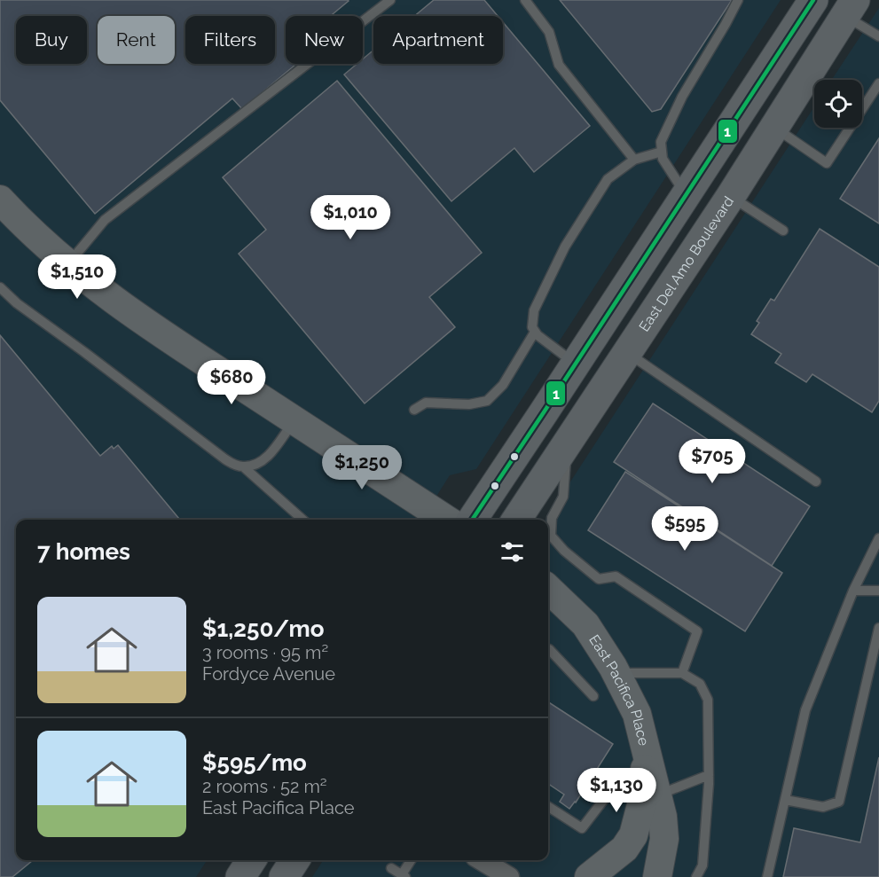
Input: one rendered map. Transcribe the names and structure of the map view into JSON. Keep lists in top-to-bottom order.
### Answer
{
  "streets": {
    "main road": ["East Del Amo Boulevard"],
    "street": ["East Pacifica Place"]
  },
  "lines": ["transit line 1"],
  "page": {
    "chip": [
      "Buy",
      "Rent",
      "Filters",
      "New",
      "Apartment"
    ],
    "price": [
      "$1,010",
      "$1,510",
      "$680",
      "$705",
      "$1,250",
      "$595",
      "$1,130"
    ],
    "heading": "7 homes",
    "list": [
      {
        "name": "$1,250/mo",
        "note": "3 rooms · 95 m² · Fordyce Avenue"
      },
      {
        "name": "$595/mo",
        "note": "2 rooms · 52 m² · East Pacifica Place"
      }
    ]
  }
}
